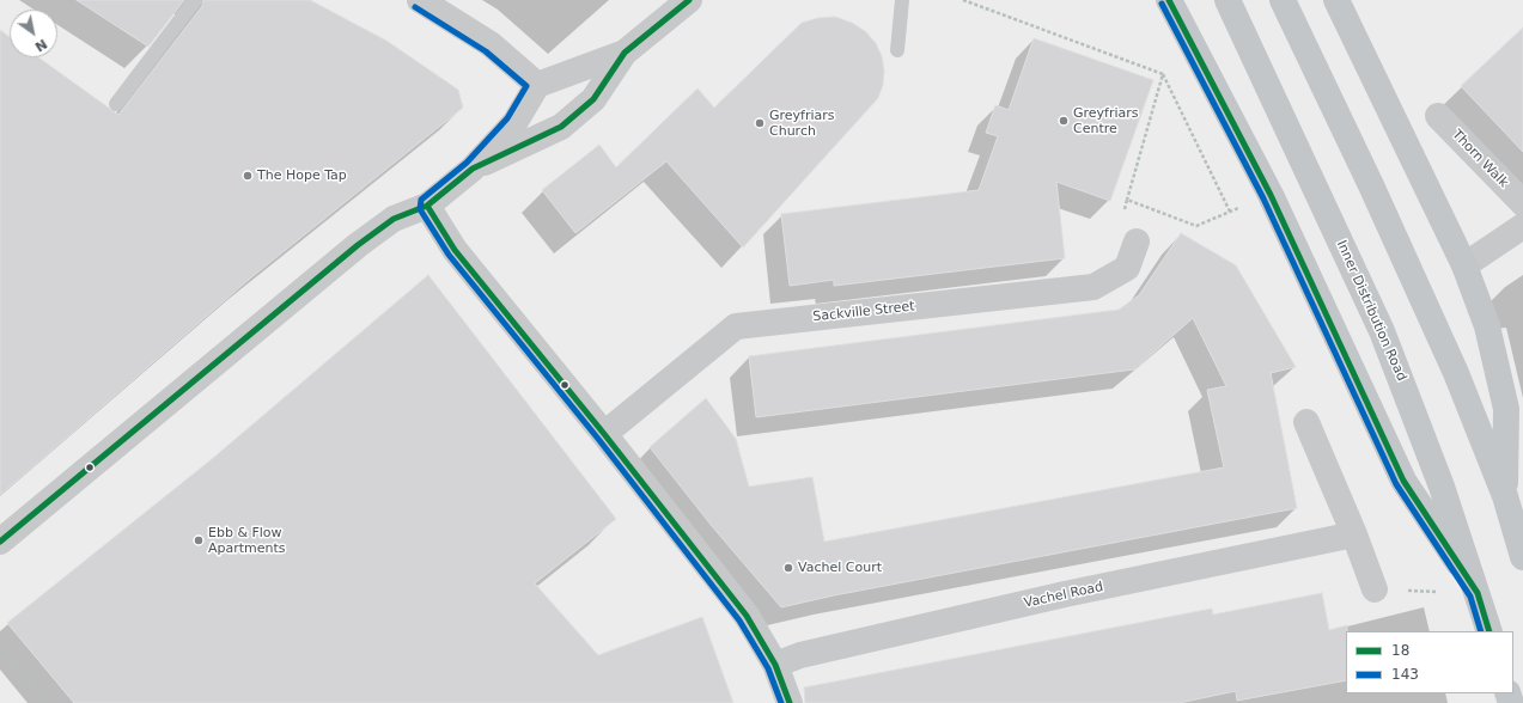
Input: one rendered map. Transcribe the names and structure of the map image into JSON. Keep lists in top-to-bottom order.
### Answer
{
  "streets": {
    "main road": ["Inner Distribution Road"],
    "street": ["Thorn Walk", "Sackville Street", "Vachel Road"]
  },
  "places": [
    "Greyfriars Centre",
    "Greyfriars Church",
    "The Hope Tap",
    "Ebb & Flow Apartments",
    "Vachel Court"
  ],
  "lines": ["transit line 18", "transit line 143"],
  "legend": ["18", "143"],
  "north": "bottom right"
}
